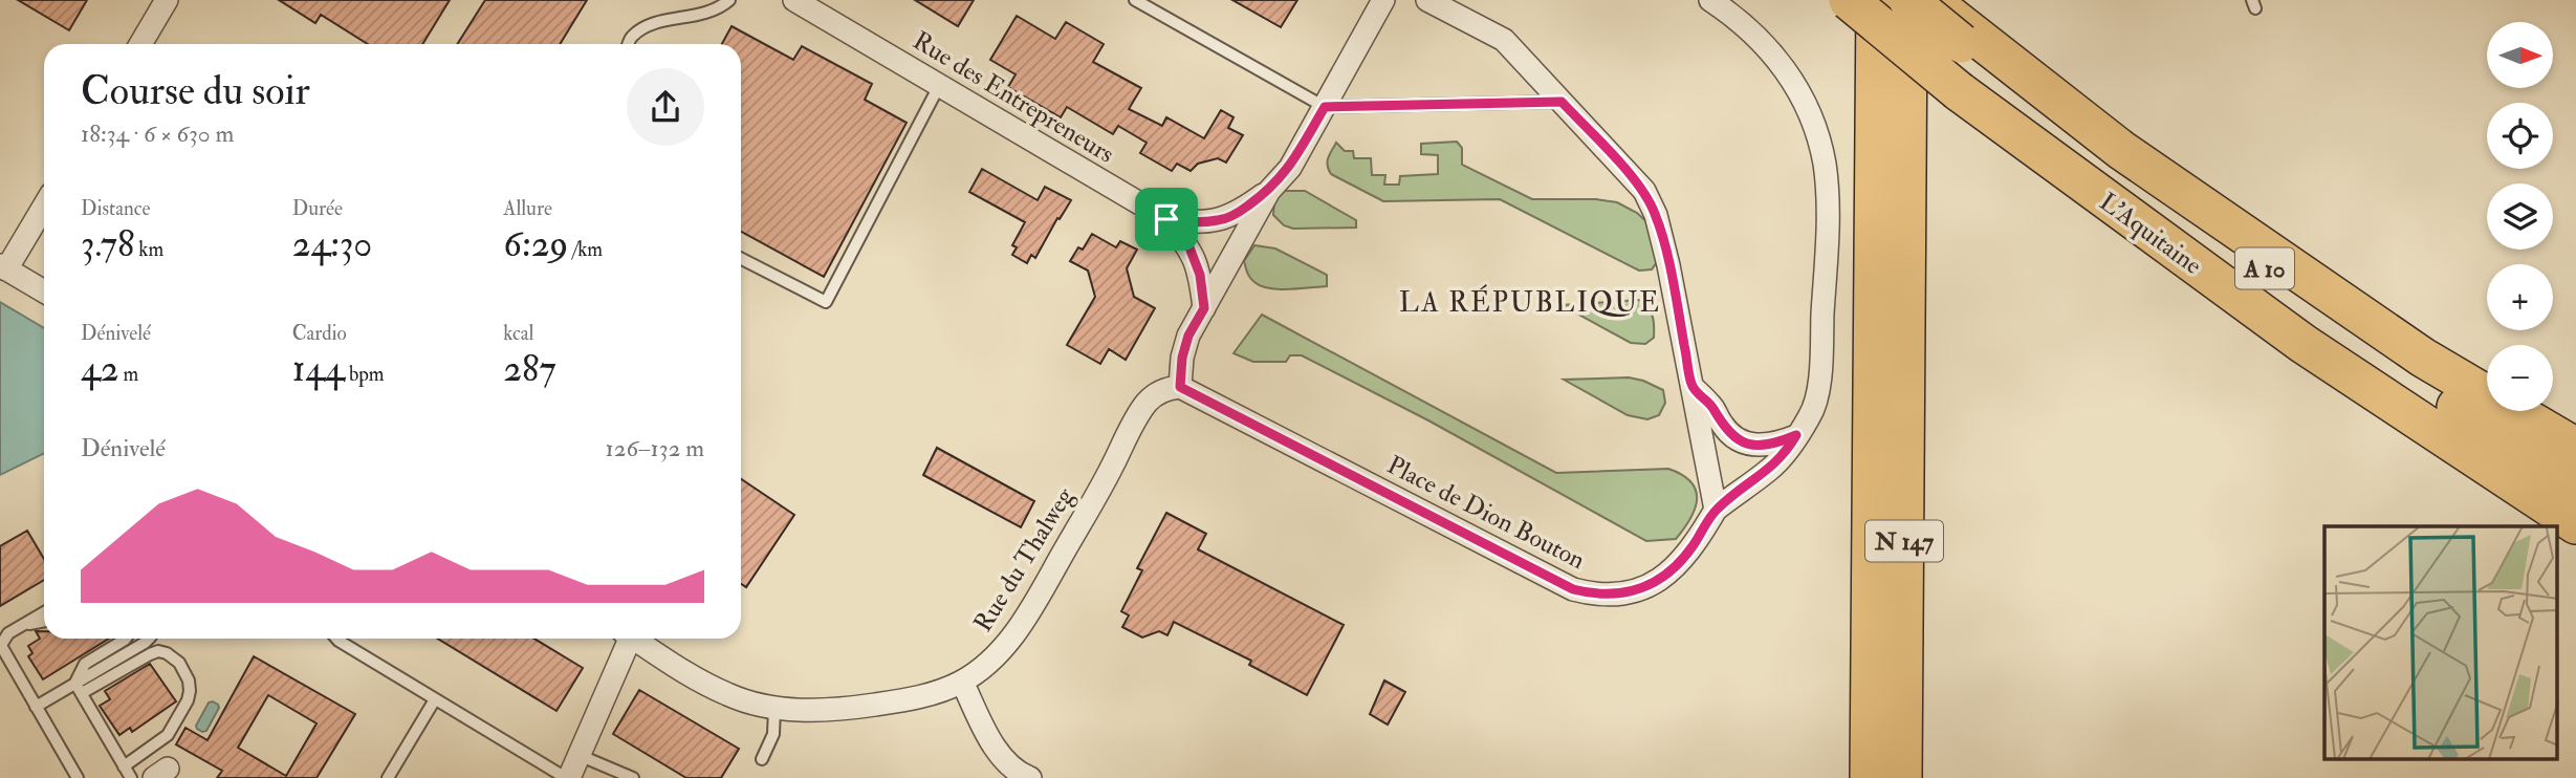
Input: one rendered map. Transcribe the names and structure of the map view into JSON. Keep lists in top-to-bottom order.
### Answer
{
  "streets": {
    "highway": ["L'Aquitaine", "A 10", "N 147"],
    "street": ["Rue des Entrepreneurs", "Place de Dion Bouton", "Rue du Thalweg"]
  },
  "crossings": [
    ["L'Aquitaine", "N 147"],
    ["Place de Dion Bouton", "Rue du Thalweg"]
  ],
  "districts": ["LA RÉPUBLIQUE"],
  "north": "right",
  "page": {
    "map_buttons": ["+", "−"],
    "heading": ["Course du soir", "18:34 · 6 × 630 m"],
    "stats": [
      ["Distance", "3.78 km"],
      ["Durée", "24:30"],
      ["Allure", "6:29 /km"],
      ["Dénivelé", "42 m"],
      ["Cardio", "144 bpm"],
      ["kcal", "287"]
    ],
    "chart": ["Dénivelé", "126–132 m"]
  }
}
